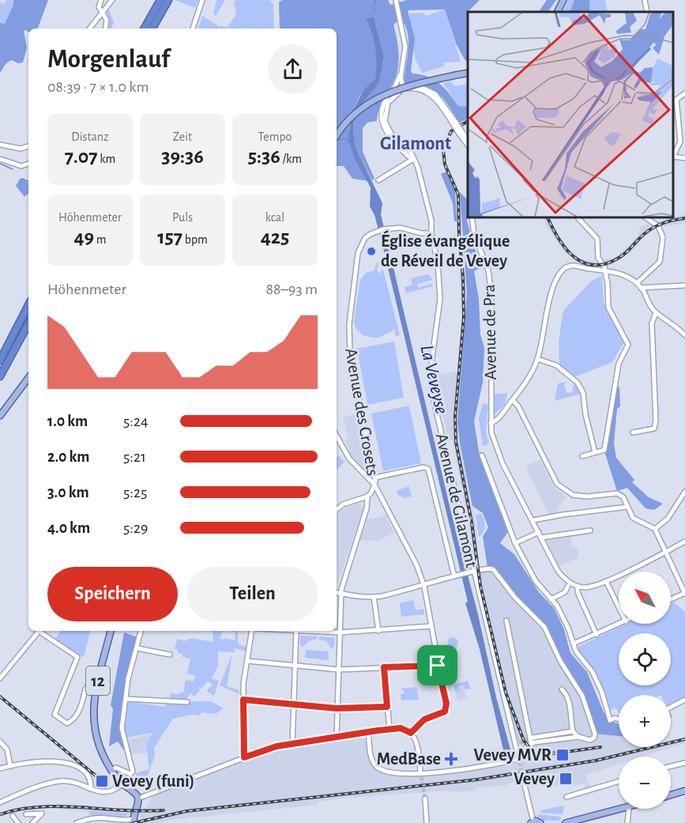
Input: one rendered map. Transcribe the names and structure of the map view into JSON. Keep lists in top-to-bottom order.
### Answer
{
  "streets": {
    "main road": ["12"],
    "street": ["Avenue de Pra", "Avenue des Crosets", "Avenue de Gilamont"]
  },
  "crossings": [
    ["Avenue des Crosets", "Avenue de Gilamont"]
  ],
  "districts": ["Gilamont"],
  "water": ["La Veveyse"],
  "places": {
    "other": ["Église évangélique de Réveil de Vevey"],
    "transit": ["Vevey MVR", "Vevey", "Vevey (funi)"],
    "health": ["MedBase"]
  },
  "north": "top left",
  "page": {
    "heading": ["Morgenlauf", "08:39 · 7 × 1.0 km"],
    "stats": [
      ["Distanz", "7.07 km"],
      ["Zeit", "39:36"],
      ["Tempo", "5:36 /km"],
      ["Höhenmeter", "49 m"],
      ["Puls", "157 bpm"],
      ["kcal", "425"]
    ],
    "chart": ["Höhenmeter", "88–93 m"],
    "list": [
      {
        "name": "1.0 km",
        "note": "5:24"
      },
      {
        "name": "2.0 km",
        "note": "5:21"
      },
      {
        "name": "3.0 km",
        "note": "5:25"
      },
      {
        "name": "4.0 km",
        "note": "5:29"
      }
    ],
    "buttons": ["Speichern", "Teilen"],
    "map_buttons": ["+", "−"]
  }
}
